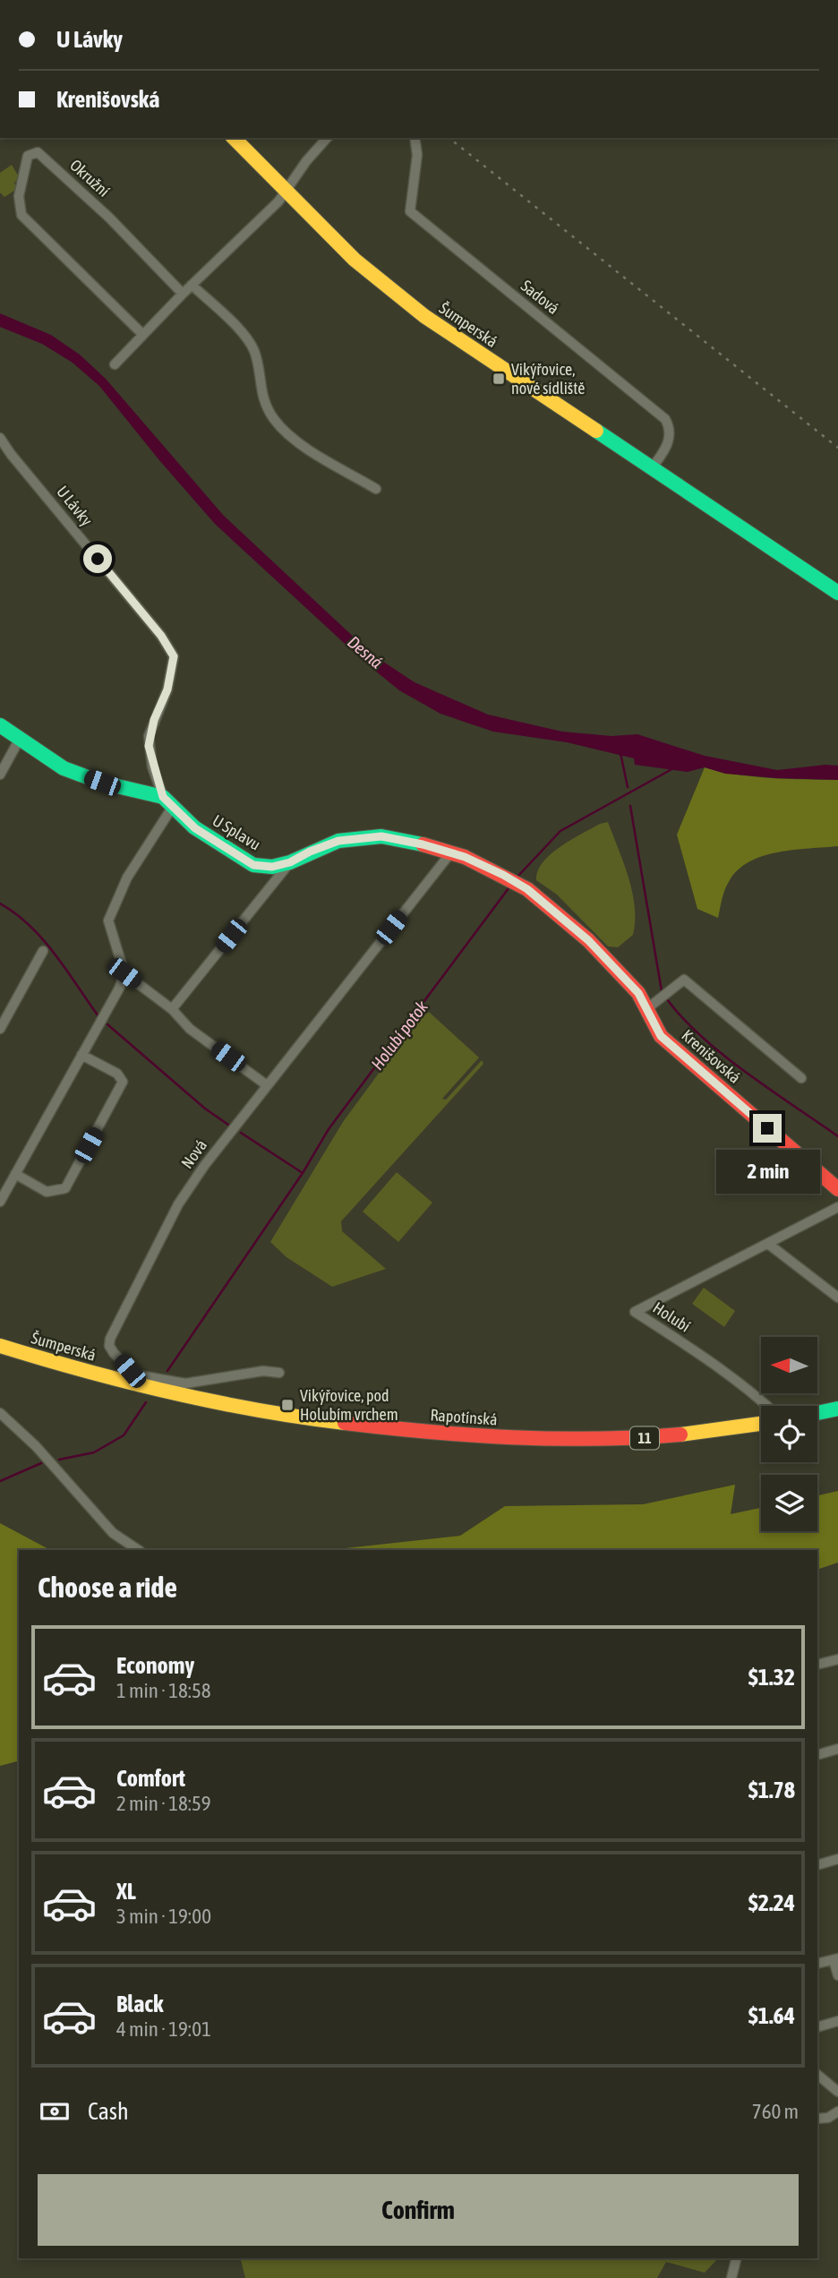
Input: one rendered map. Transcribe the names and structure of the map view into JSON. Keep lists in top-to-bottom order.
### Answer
{
  "streets": {
    "street": [
      "Okružní",
      "Sadová",
      "Šumperská",
      "U Lávky",
      "U Splavu",
      "Krenišovská",
      "Nová",
      "Holubí",
      "Rapotínská",
      "11"
    ]
  },
  "crossings": [
    ["Sadová", "Šumperská"],
    ["Šumperská", "Rapotínská"],
    ["U Lávky", "U Splavu"],
    ["U Splavu", "Krenišovská"],
    ["U Splavu", "Nová"]
  ],
  "water": ["Desná", "Holubí potok"],
  "places": {
    "transit": ["Vikýřovice, nové sídliště", "Vikýřovice, pod Holubím vrchem"]
  },
  "north": "left",
  "page": {
    "banner": ["U Lávky", "Krenišovská"],
    "bubble": "2 min",
    "heading": "Choose a ride",
    "list": [
      {
        "name": "Economy",
        "note": "1 min · 18:58",
        "value": "$1.32"
      },
      {
        "name": "Comfort",
        "note": "2 min · 18:59",
        "value": "$1.78"
      },
      {
        "name": "XL",
        "note": "3 min · 19:00",
        "value": "$2.24"
      },
      {
        "name": "Black",
        "note": "4 min · 19:01",
        "value": "$1.64"
      }
    ],
    "pay": ["Cash", "760 m"],
    "buttons": "Confirm"
  }
}
